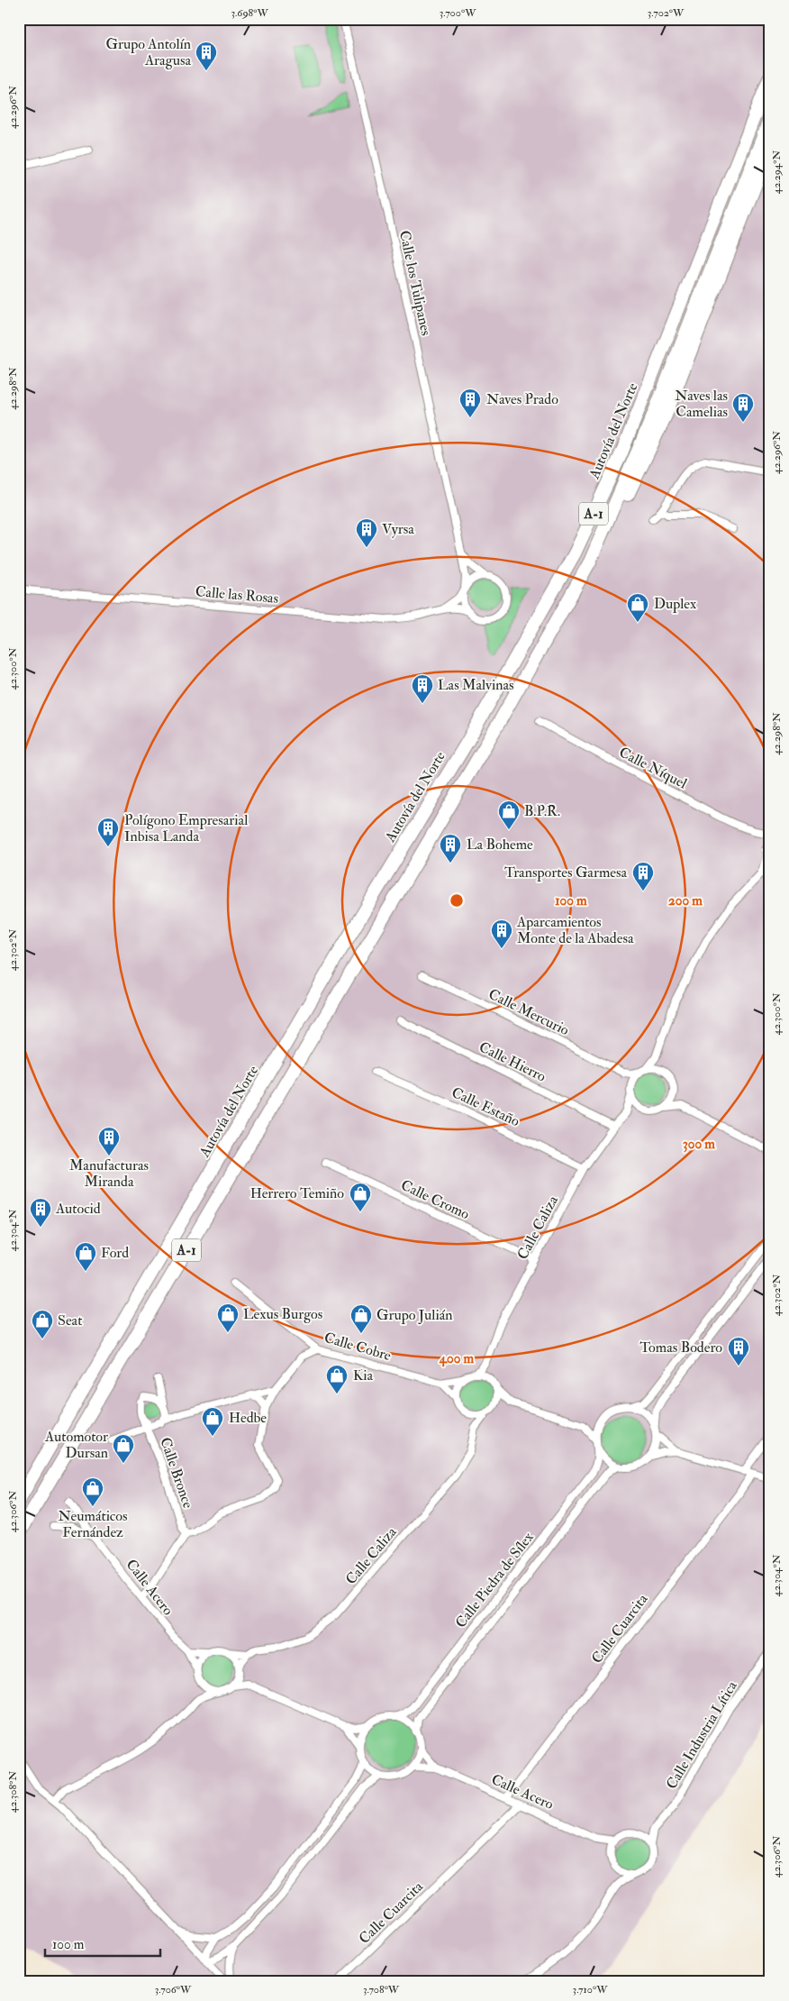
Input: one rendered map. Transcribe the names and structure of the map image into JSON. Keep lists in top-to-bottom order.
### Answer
{
  "streets": {
    "highway": ["Autovía del Norte", "A-1"],
    "street": [
      "Calle los Tulipanes",
      "Calle las Rosas",
      "Calle Níquel",
      "Calle Mercurio",
      "Calle Hierro",
      "Calle Estaño",
      "Calle Cromo",
      "Calle Caliza",
      "Calle Cobre",
      "Calle Bronce",
      "Calle Piedra de Sílex",
      "Calle Acero",
      "Calle Cuarcita",
      "Calle Industria Lítica"
    ]
  },
  "crossings": [
    ["Calle los Tulipanes", "Calle las Rosas"],
    ["Calle Hierro", "Calle Caliza"],
    ["Calle Estaño", "Calle Caliza"],
    ["Calle Cromo", "Calle Caliza"],
    ["Calle Caliza", "Calle Cobre"],
    ["Calle Caliza", "Calle Acero"],
    ["Calle Piedra de Sílex", "Calle Acero"],
    ["Calle Acero", "Calle Cuarcita"],
    ["Calle Acero", "Calle Industria Lítica"]
  ],
  "places": {
    "building": [
      "Grupo Antolín Aragusa",
      "Naves Prado",
      "Naves las Camelias",
      "Vyrsa",
      "Las Malvinas",
      "Polígono Empresarial Inbisa Landa",
      "La Boheme",
      "Transportes Garmesa",
      "Aparcamientos Monte de la Abadesa",
      "Manufacturas Miranda",
      "Autocid",
      "Tomas Bodero"
    ],
    "shop": [
      "Duplex",
      "B.P.R.",
      "Herrero Temiño",
      "Ford",
      "Lexus Burgos",
      "Grupo Julián",
      "Seat",
      "Kia",
      "Hedbe",
      "Automotor Dursan",
      "Neumáticos Fernández"
    ]
  },
  "scale_bar": "100 m",
  "coordinates": [
    "3.698°W",
    "3.700°W",
    "3.702°W",
    "42.296°N",
    "42.294°N",
    "42.298°N",
    "42.300°N",
    "42.302°N",
    "42.304°N",
    "42.306°N",
    "42.308°N",
    "3.706°W",
    "3.708°W",
    "3.710°W"
  ],
  "rings": [
    "100 m",
    "200 m",
    "300 m",
    "400 m"
  ]
}
